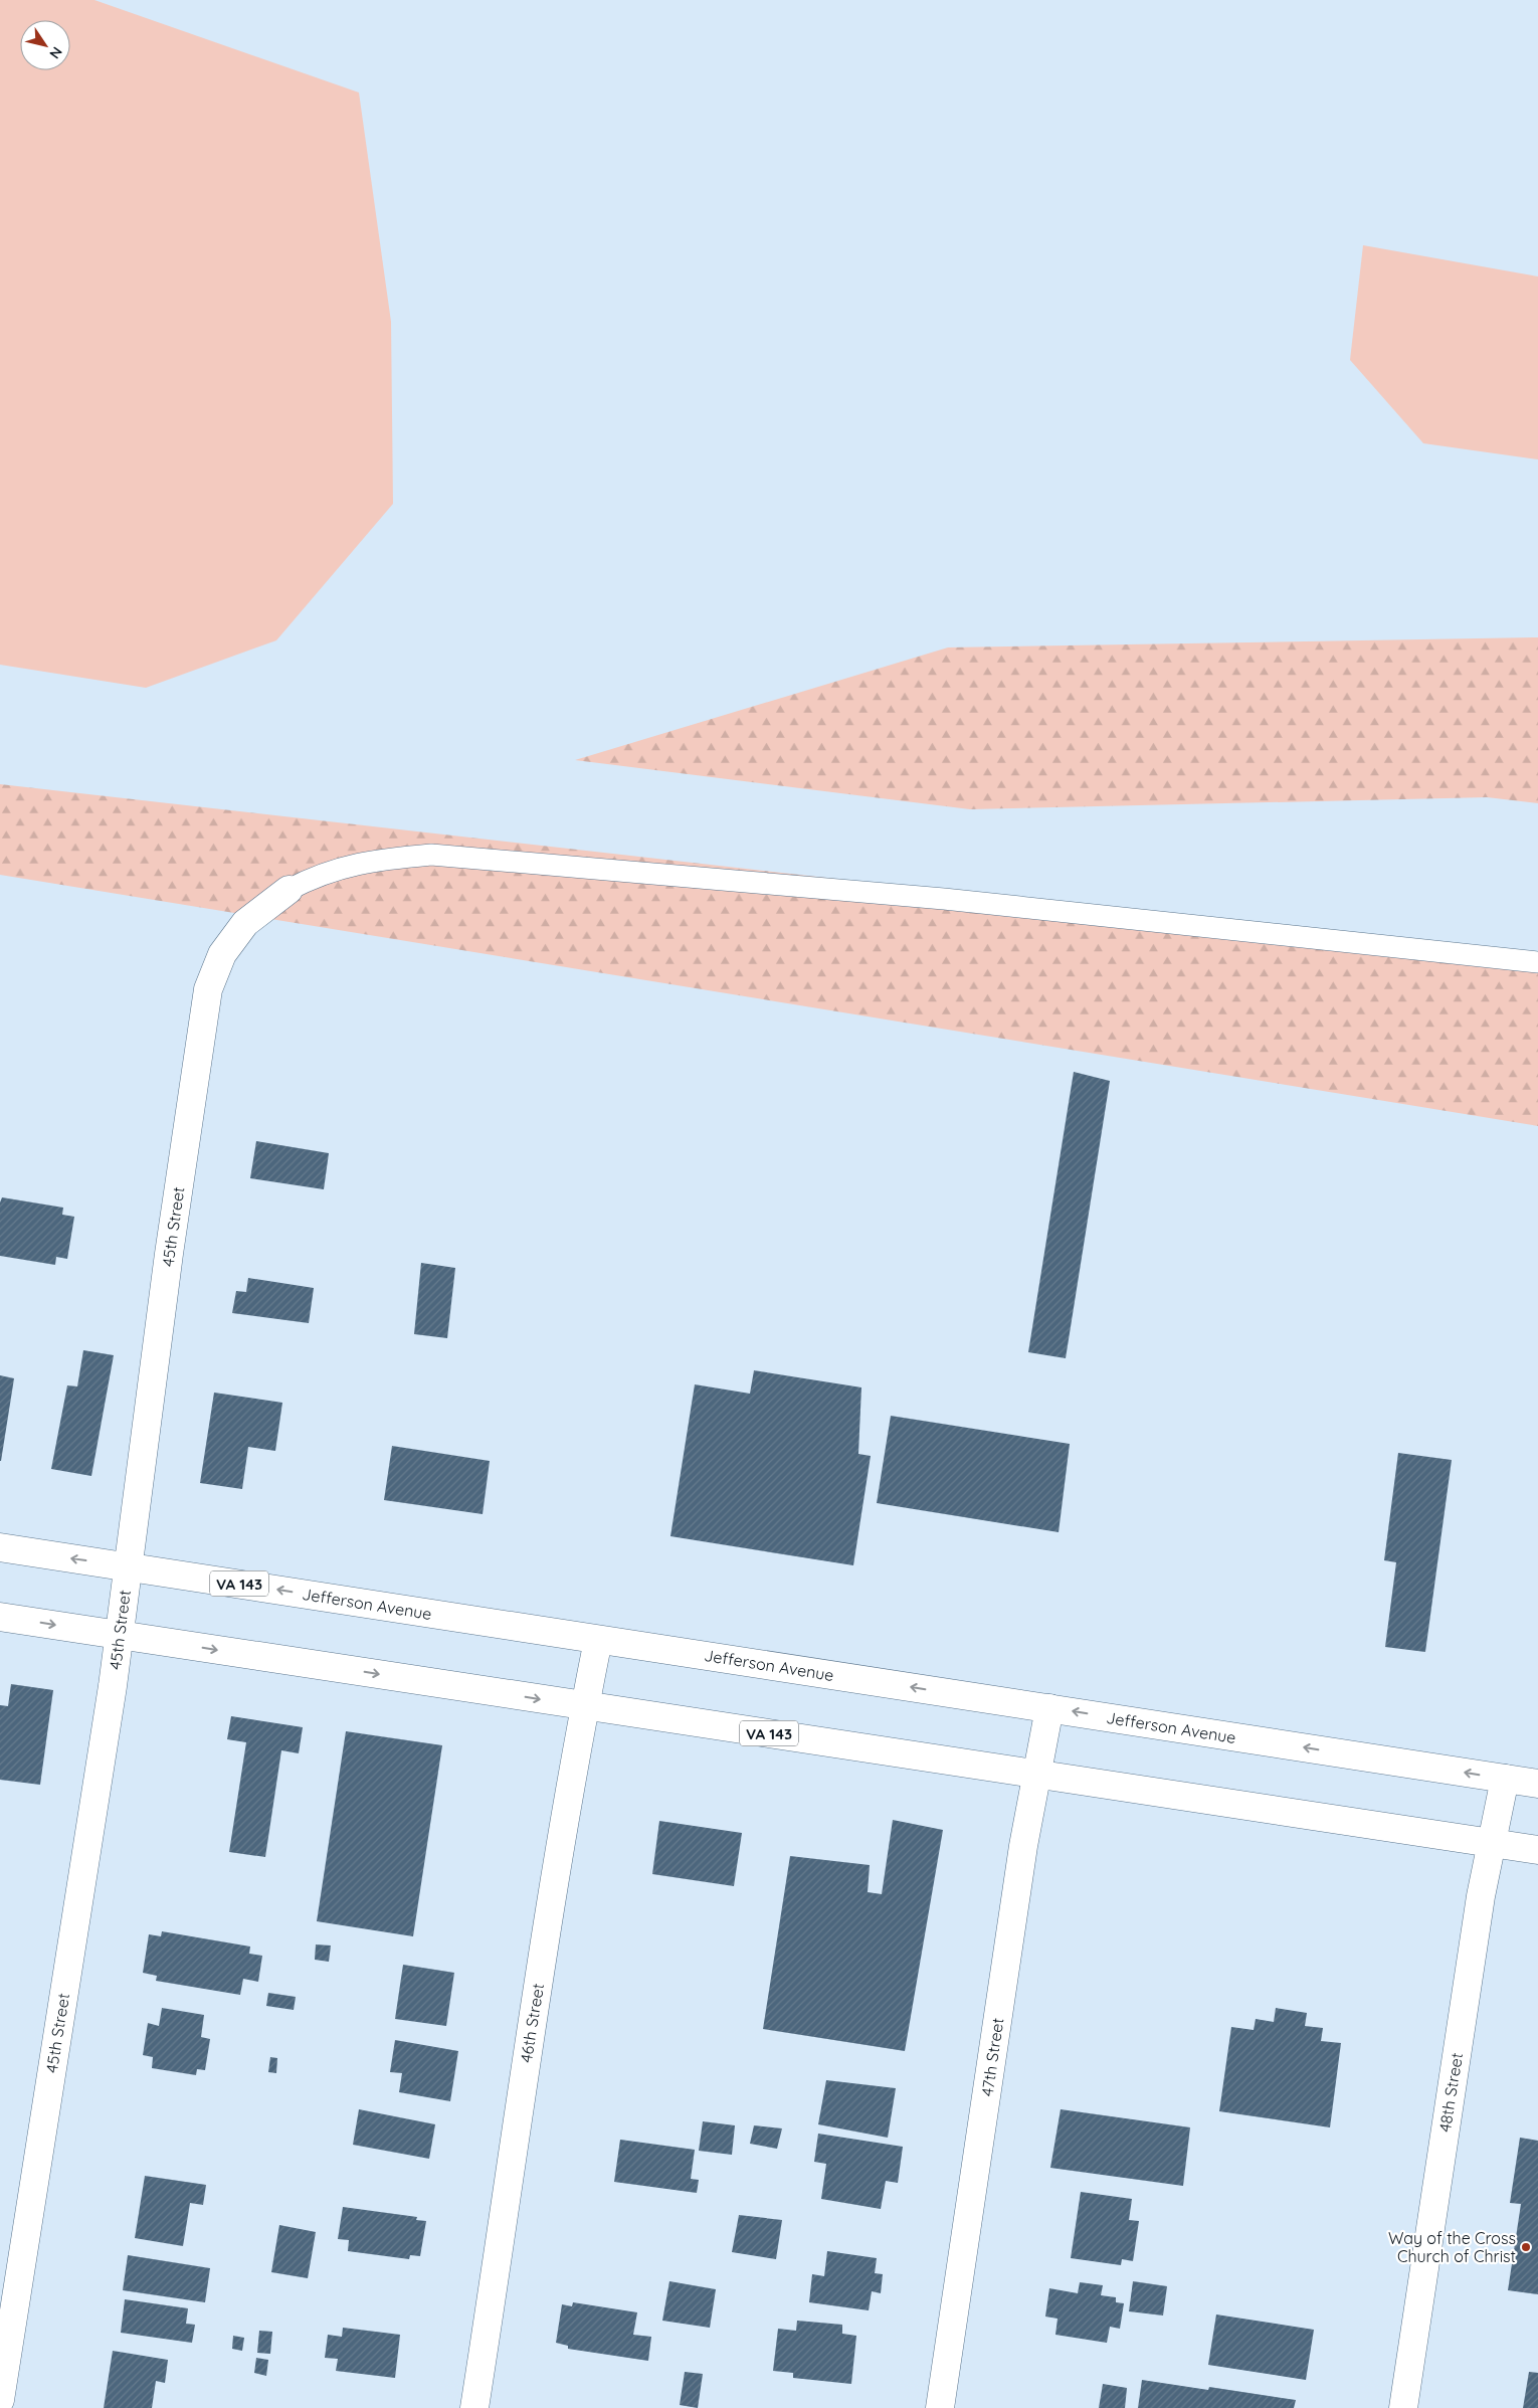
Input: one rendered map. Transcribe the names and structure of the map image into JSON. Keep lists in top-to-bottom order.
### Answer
{
  "streets": {
    "street": [
      "45th Street",
      "VA 143",
      "Jefferson Avenue",
      "46th Street",
      "47th Street",
      "48th Street"
    ]
  },
  "crossings": [
    ["45th Street", "VA 143"],
    ["45th Street", "Jefferson Avenue"],
    ["VA 143", "46th Street"],
    ["VA 143", "47th Street"],
    ["VA 143", "48th Street"],
    ["Jefferson Avenue", "46th Street"],
    ["Jefferson Avenue", "47th Street"],
    ["Jefferson Avenue", "48th Street"]
  ],
  "places": ["Way of the Cross Church of Christ"],
  "north": "bottom right"
}
